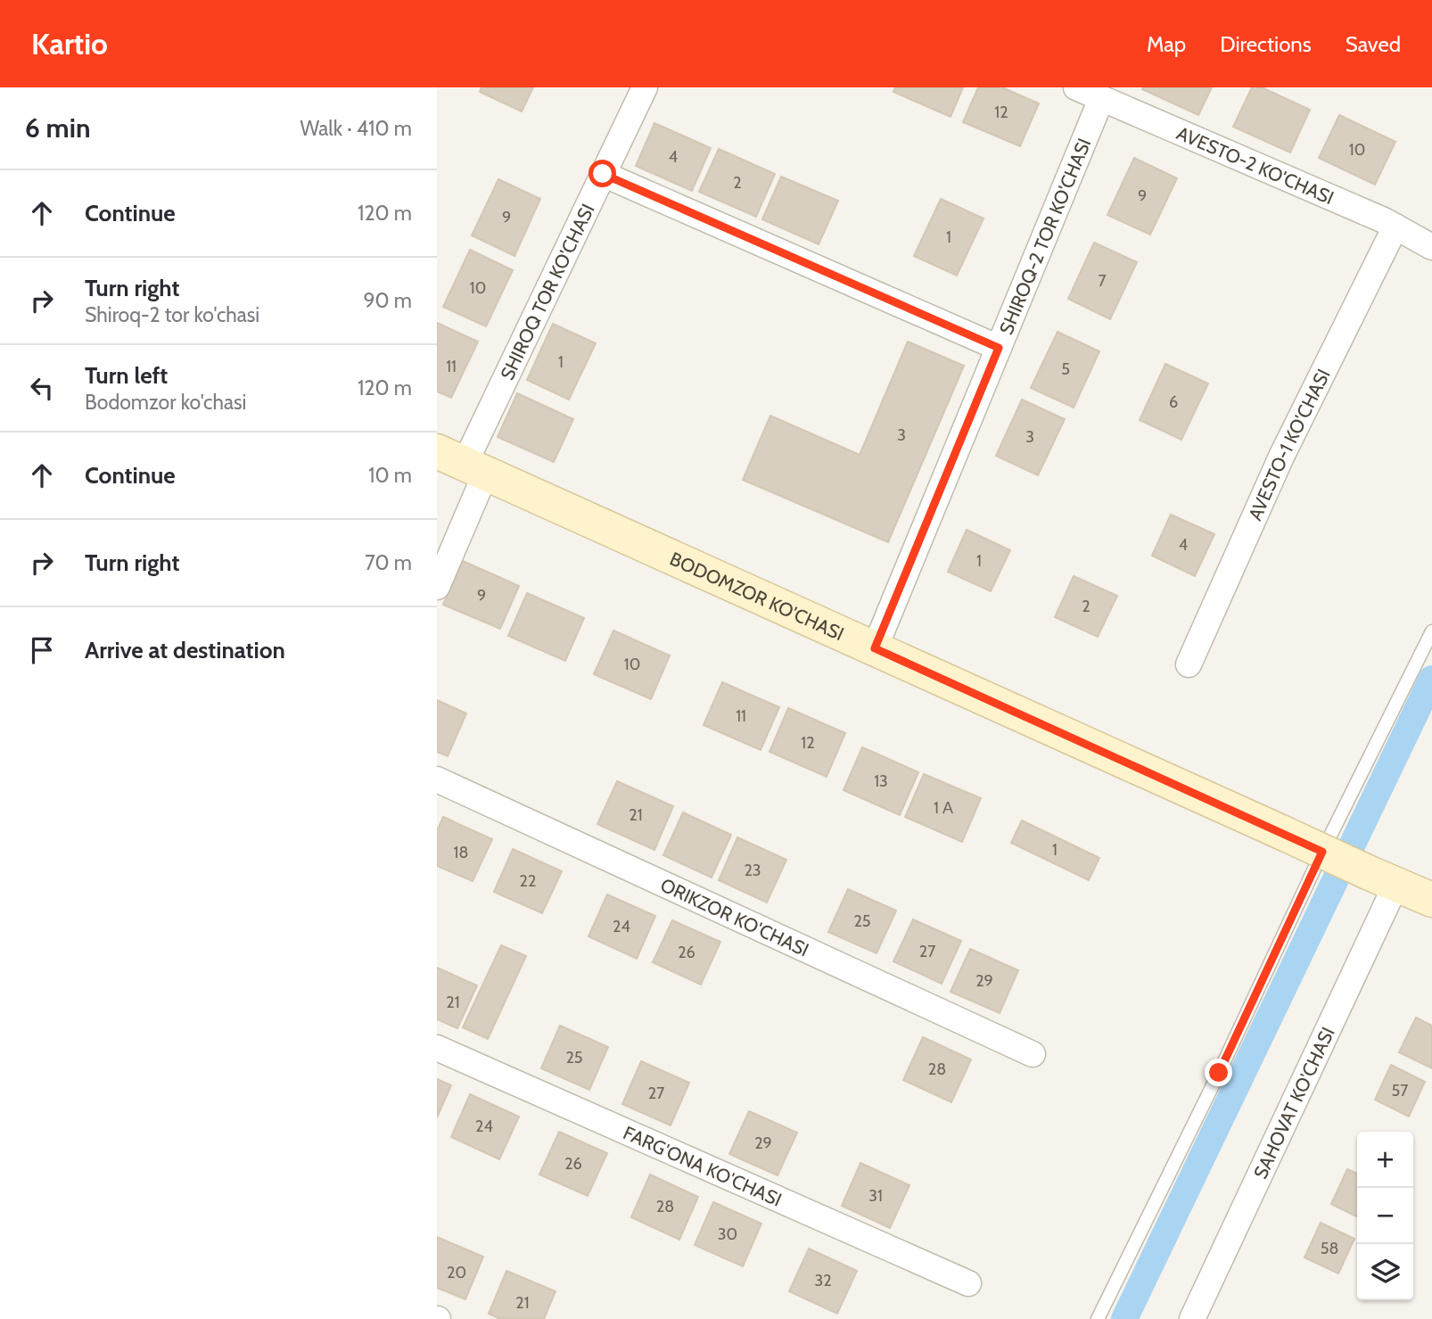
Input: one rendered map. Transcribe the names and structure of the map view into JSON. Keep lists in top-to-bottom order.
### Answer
{
  "streets": {
    "street": [
      "AVESTO-2 KO'CHASI",
      "SHIROQ-2 TOR KO'CHASI",
      "SHIROQ TOR KO'CHASI",
      "AVESTO-1 KO'CHASI",
      "BODOMZOR KO'CHASI",
      "ORIKZOR KO'CHASI",
      "SAHOVAT KO'CHASI",
      "FARG'ONA KO'CHASI"
    ]
  },
  "crossings": [
    ["AVESTO-2 KO'CHASI", "SHIROQ-2 TOR KO'CHASI"],
    ["AVESTO-2 KO'CHASI", "AVESTO-1 KO'CHASI"],
    ["SHIROQ-2 TOR KO'CHASI", "BODOMZOR KO'CHASI"],
    ["SHIROQ TOR KO'CHASI", "BODOMZOR KO'CHASI"],
    ["BODOMZOR KO'CHASI", "SAHOVAT KO'CHASI"]
  ],
  "house_numbers": [
    "12",
    "10",
    "4",
    "2",
    "9",
    "9",
    "1",
    "7",
    "10",
    "1",
    "11",
    "5",
    "6",
    "3",
    "3",
    "4",
    "1",
    "9",
    "2",
    "10",
    "11",
    "12",
    "13",
    "1 А",
    "21",
    "1",
    "18",
    "23",
    "22",
    "25",
    "24",
    "27",
    "26",
    "29",
    "21",
    "25",
    "28",
    "57",
    "27",
    "24",
    "29",
    "26",
    "31",
    "28",
    "30",
    "58",
    "20",
    "32",
    "21"
  ],
  "page": {
    "header": "Kartio",
    "nav": ["Map", "Directions", "Saved"],
    "heading": ["6 min", "Walk · 410 m"],
    "list": [
      ["Continue", "120 m"],
      ["Turn right", "Shiroq-2 tor ko'chasi", "90 m"],
      ["Turn left", "Bodomzor ko'chasi", "120 m"],
      ["Continue", "10 m"],
      ["Turn right", "70 m"],
      "Arrive at destination"
    ],
    "map_buttons": ["+", "−"]
  }
}
